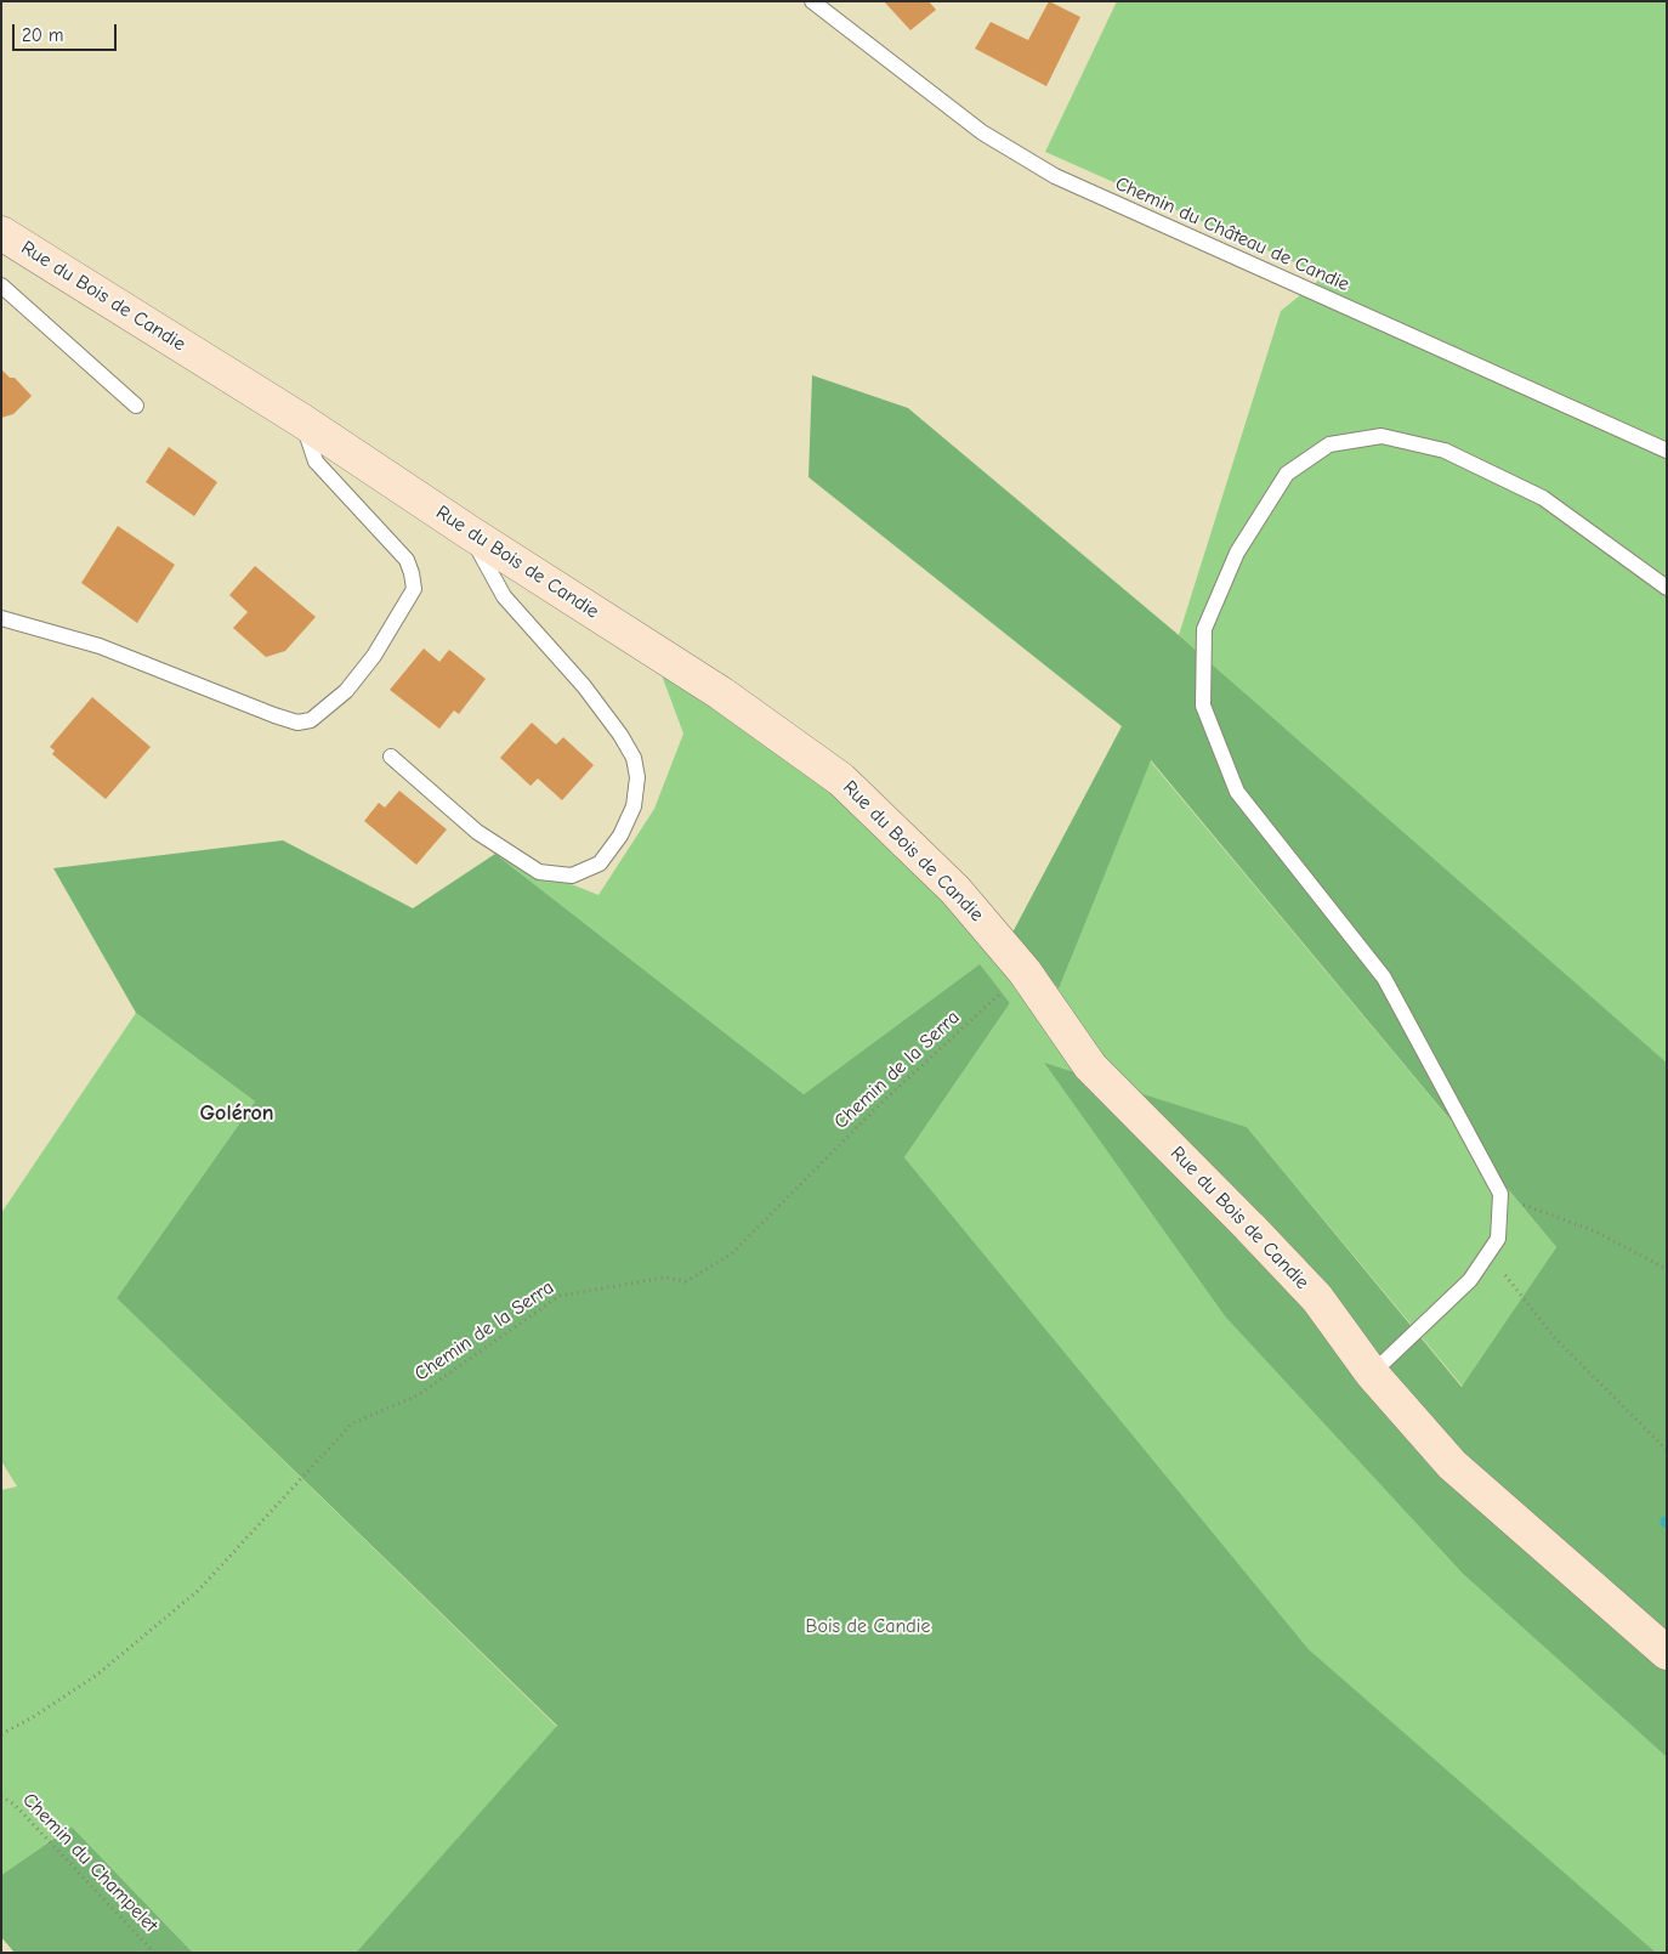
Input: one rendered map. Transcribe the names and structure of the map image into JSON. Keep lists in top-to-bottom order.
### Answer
{
  "streets": {
    "street": ["Rue du Bois de Candie"],
    "lane": ["Chemin du Château de Candie"],
    "path": ["Chemin de la Serra", "Chemin du Champelet"]
  },
  "crossings": [
    ["Rue du Bois de Candie", "Chemin de la Serra"]
  ],
  "districts": ["Goléron"],
  "parks": ["Bois de Candie"],
  "scale_bar": "20 m"
}
